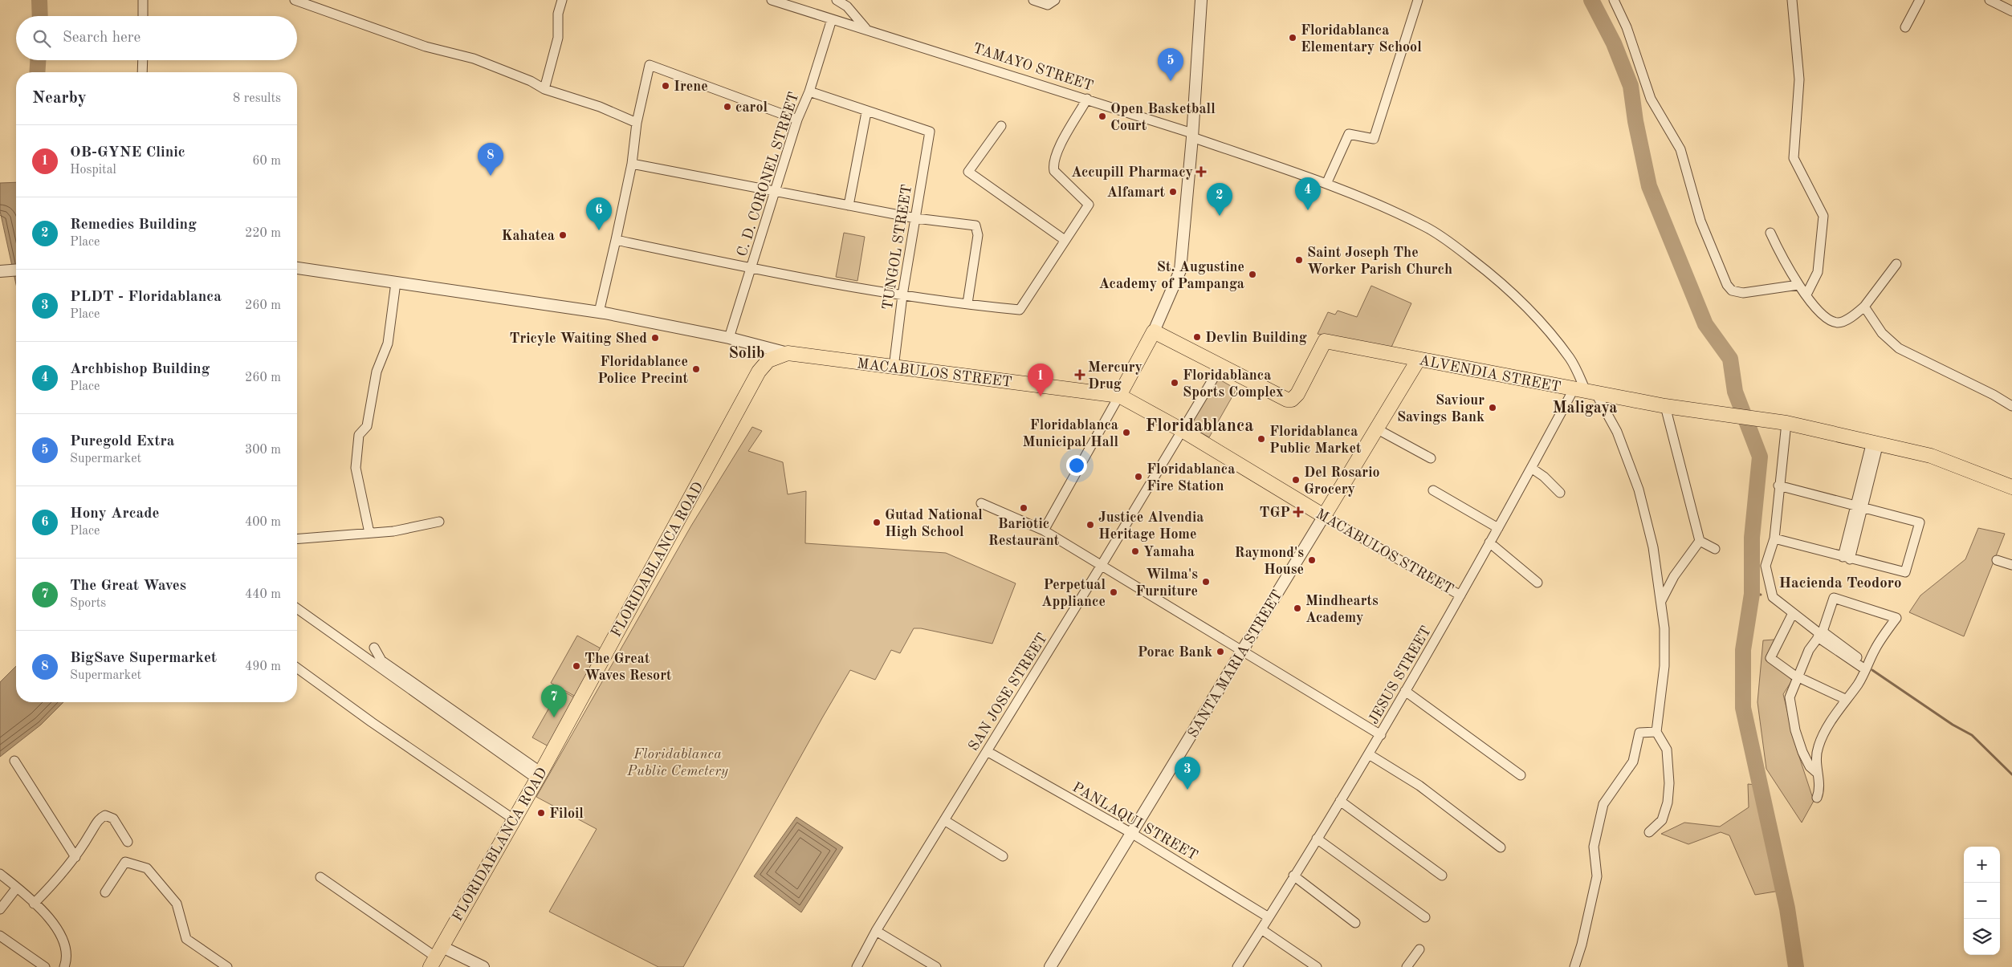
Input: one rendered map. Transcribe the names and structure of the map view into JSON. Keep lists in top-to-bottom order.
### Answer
{
  "streets": {
    "main road": [
      "MACABULOS STREET",
      "ALVENDIA STREET",
      "FLORIDABLANCA ROAD",
      "SANTA MARIA STREET"
    ],
    "street": [
      "TAMAYO STREET",
      "C. D. CORONEL STREET",
      "TUNGOL STREET",
      "JESUS STREET",
      "SAN JOSE STREET",
      "PANLAQUI STREET"
    ]
  },
  "crossings": [
    ["TAMAYO STREET", "C. D. CORONEL STREET"],
    ["TAMAYO STREET", "ALVENDIA STREET"],
    ["TAMAYO STREET", "JESUS STREET"],
    ["TUNGOL STREET", "MACABULOS STREET"],
    ["MACABULOS STREET", "FLORIDABLANCA ROAD"],
    ["MACABULOS STREET", "SANTA MARIA STREET"],
    ["MACABULOS STREET", "JESUS STREET"],
    ["MACABULOS STREET", "SAN JOSE STREET"],
    ["ALVENDIA STREET", "SANTA MARIA STREET"],
    ["ALVENDIA STREET", "JESUS STREET"],
    ["ALVENDIA STREET", "SAN JOSE STREET"],
    ["SANTA MARIA STREET", "PANLAQUI STREET"],
    ["JESUS STREET", "PANLAQUI STREET"],
    ["SAN JOSE STREET", "PANLAQUI STREET"]
  ],
  "districts": [
    "Solib",
    "Maligaya",
    "Floridablanca",
    "Hacienda Teodoro"
  ],
  "parks": ["Floridablanca Public Cemetery"],
  "places": {
    "other": [
      "Floridablanca Elementary School",
      "Irene",
      "carol",
      "Open Basketball Court",
      "Alfamart",
      "Kahatea",
      "Saint Joseph The Worker Parish Church",
      "St. Augustine Academy of Pampanga",
      "Devlin Building",
      "Tricyle Waiting Shed",
      "Floridablance Police Precint",
      "Floridablanca Sports Complex",
      "Saviour Savings Bank",
      "Floridablanca Municipal Hall",
      "Floridablanca Public Market",
      "Floridablanca Fire Station",
      "Del Rosario Grocery",
      "Bariotic Restaurant",
      "Gutad National High School",
      "Justice Alvendia Heritage Home",
      "Yamaha",
      "Raymond's House",
      "Wilma's Furniture",
      "Perpetual Appliance",
      "Mindhearts Academy",
      "Porac Bank",
      "The Great Waves Resort",
      "Filoil"
    ],
    "health": ["Accupill Pharmacy", "Mercury Drug", "TGP"]
  },
  "page": {
    "search": "Search here",
    "pins": [
      "5",
      "8",
      "4",
      "2",
      "6",
      "1",
      "7",
      "3"
    ],
    "heading": ["Nearby", "8 results"],
    "list": [
      {
        "mark": "1",
        "name": "OB-GYNE Clinic",
        "note": "Hospital",
        "value": "60 m"
      },
      {
        "mark": "2",
        "name": "Remedies Building",
        "note": "Place",
        "value": "220 m"
      },
      {
        "mark": "3",
        "name": "PLDT - Floridablanca",
        "note": "Place",
        "value": "260 m"
      },
      {
        "mark": "4",
        "name": "Archbishop Building",
        "note": "Place",
        "value": "260 m"
      },
      {
        "mark": "5",
        "name": "Puregold Extra",
        "note": "Supermarket",
        "value": "300 m"
      },
      {
        "mark": "6",
        "name": "Hony Arcade",
        "note": "Place",
        "value": "400 m"
      },
      {
        "mark": "7",
        "name": "The Great Waves",
        "note": "Sports",
        "value": "440 m"
      },
      {
        "mark": "8",
        "name": "BigSave Supermarket",
        "note": "Supermarket",
        "value": "490 m"
      }
    ],
    "map_buttons": ["+", "−"]
  }
}
